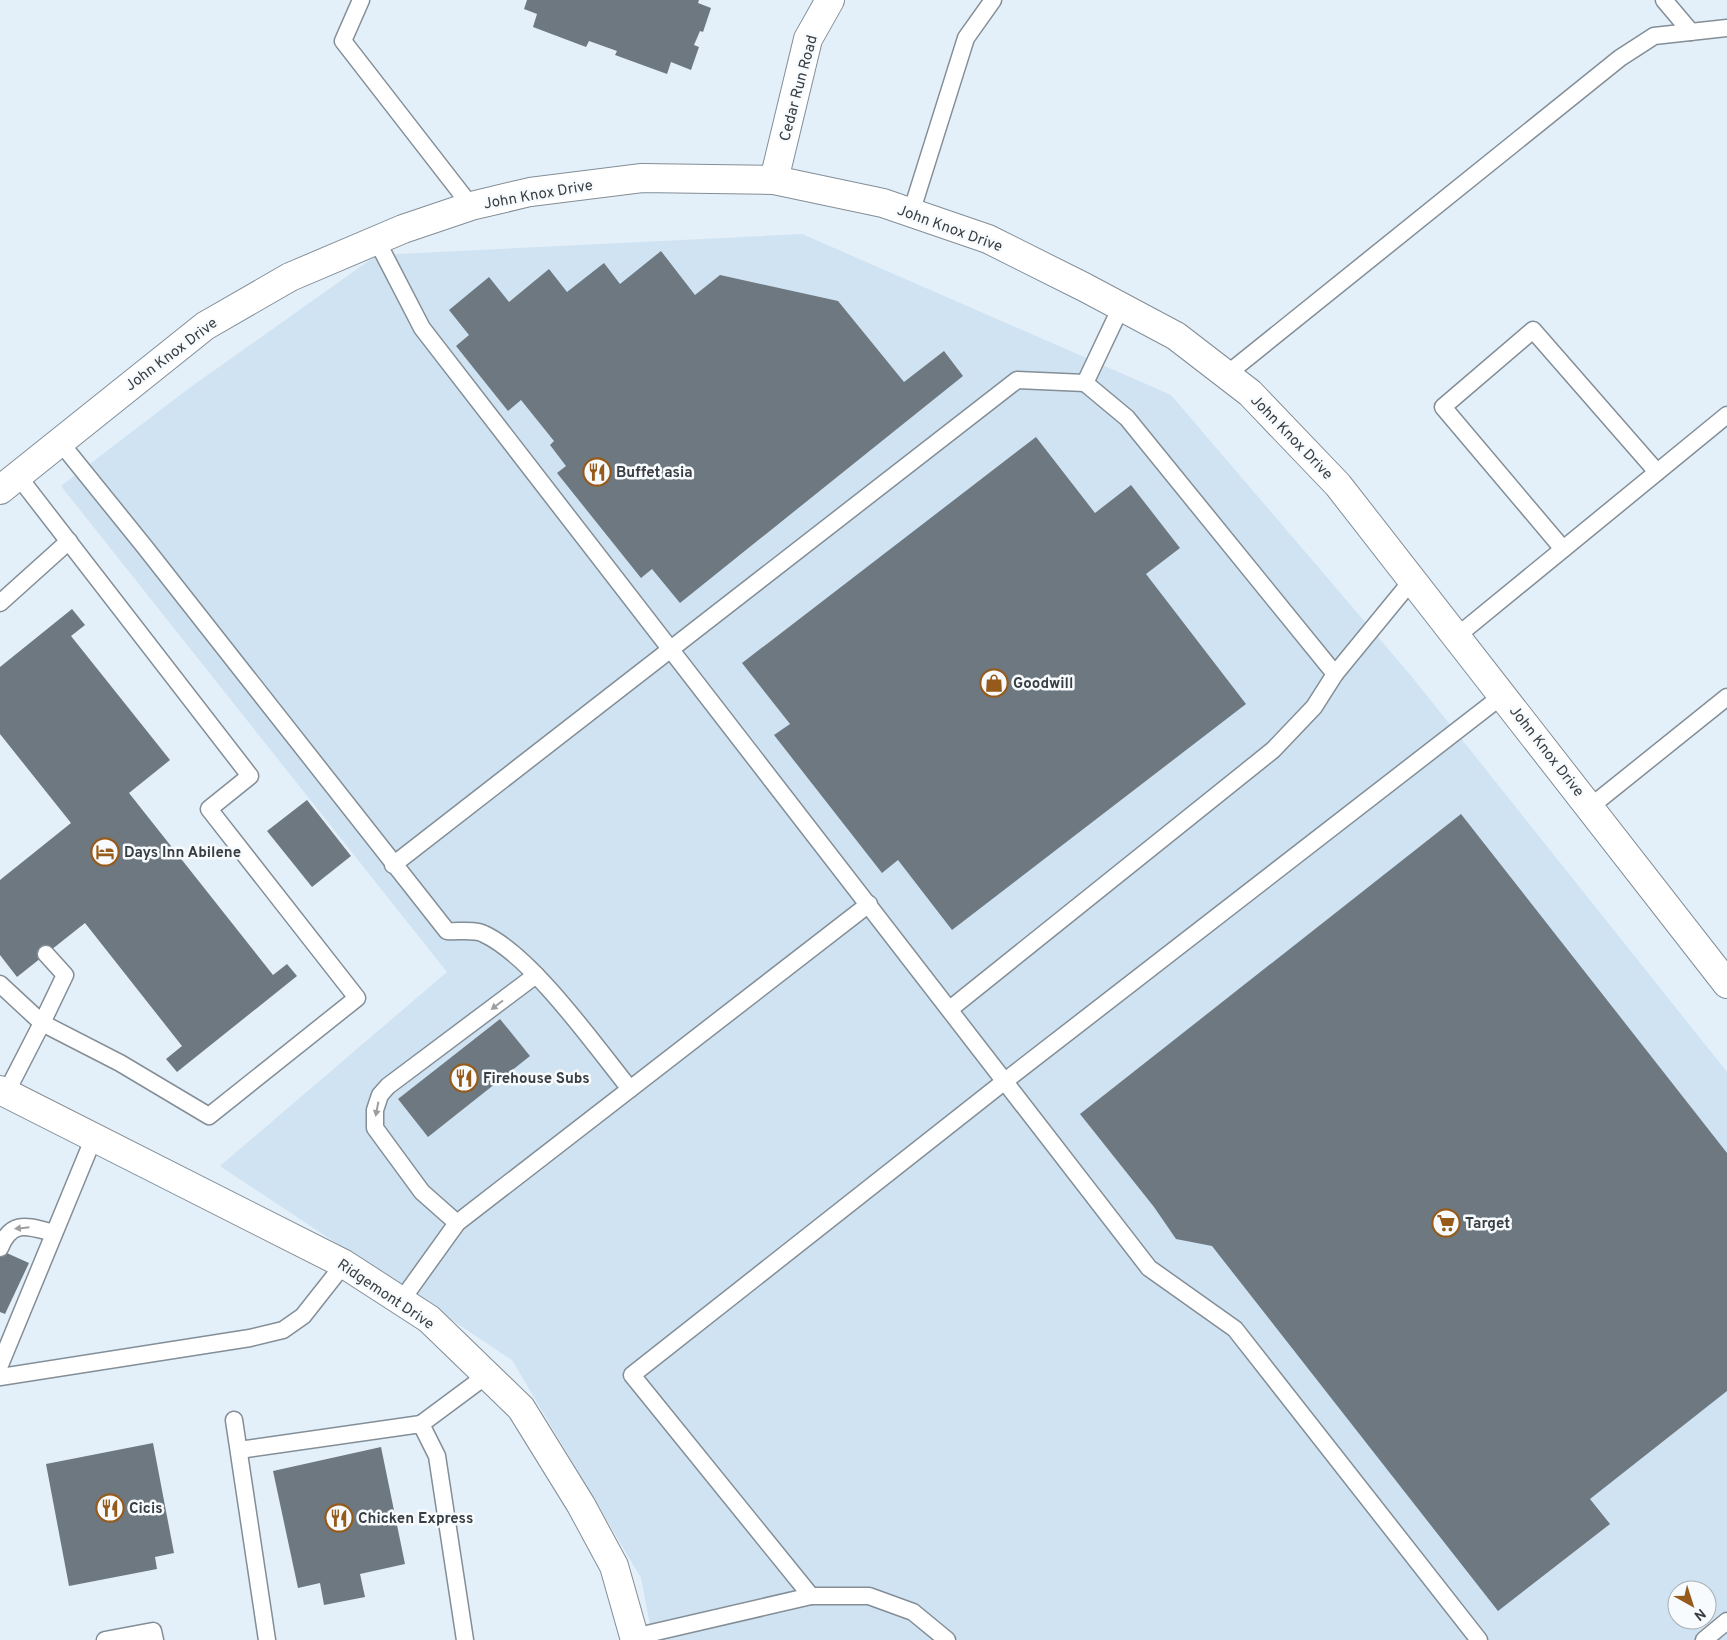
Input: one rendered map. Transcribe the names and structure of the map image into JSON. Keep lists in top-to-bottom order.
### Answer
{
  "streets": {
    "street": ["Cedar Run Road", "John Knox Drive", "Ridgemont Drive"]
  },
  "crossings": [
    ["Cedar Run Road", "John Knox Drive"]
  ],
  "places": {
    "restaurant": [
      "Buffet asia",
      "Firehouse Subs",
      "Cicis",
      "Chicken Express"
    ],
    "shop": ["Goodwill"],
    "hotel": ["Days Inn Abilene"],
    "supermarket": ["Target"]
  },
  "north": "bottom right"
}
